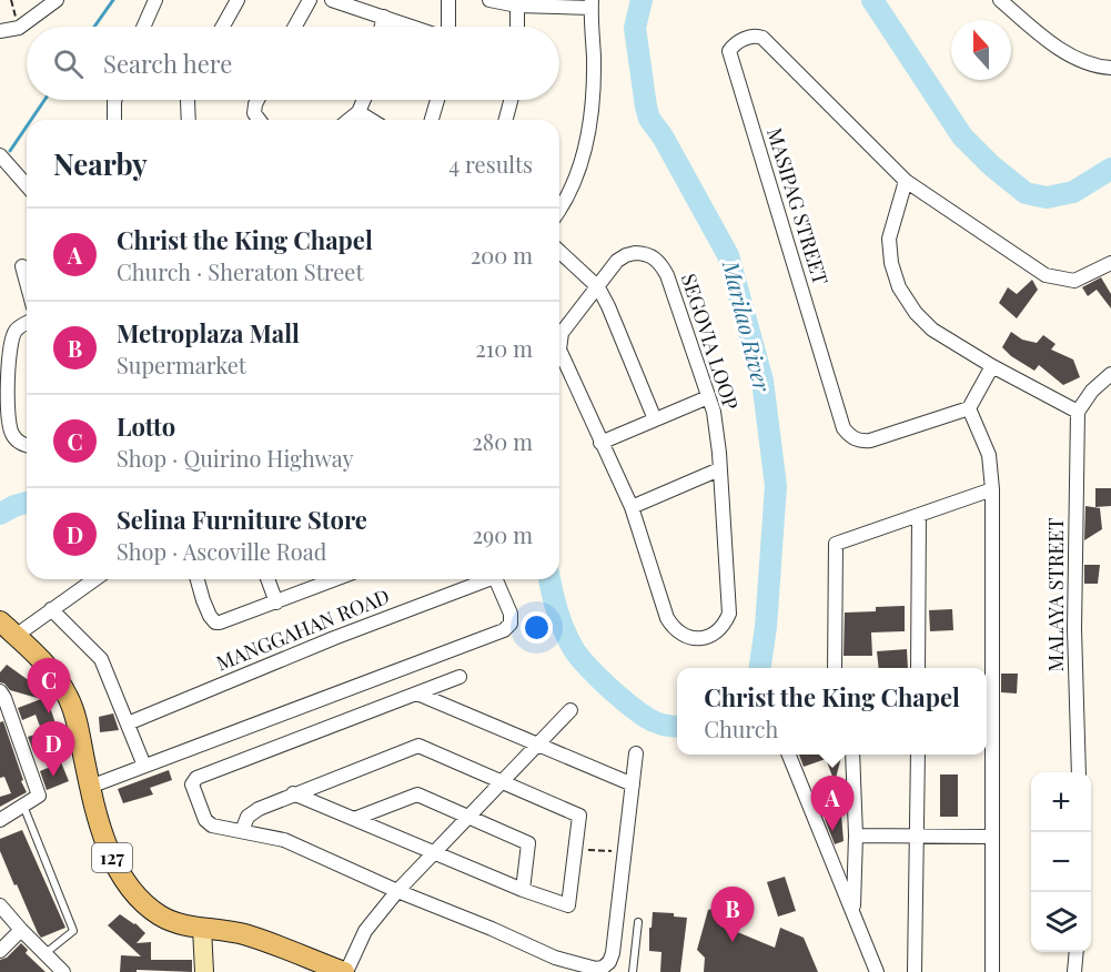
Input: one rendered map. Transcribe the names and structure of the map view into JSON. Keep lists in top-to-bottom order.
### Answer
{
  "streets": {
    "main road": ["127"],
    "street": [
      "MASIPAG STREET",
      "SEGOVIA LOOP",
      "MALAYA STREET",
      "MANGGAHAN ROAD"
    ]
  },
  "water": ["Marilao River"],
  "north": "top",
  "page": {
    "search": "Search here",
    "heading": ["Nearby", "4 results"],
    "list": [
      {
        "mark": "A",
        "name": "Christ the King Chapel",
        "note": "Church · Sheraton Street",
        "value": "200 m"
      },
      {
        "mark": "B",
        "name": "Metroplaza Mall",
        "note": "Supermarket",
        "value": "210 m"
      },
      {
        "mark": "C",
        "name": "Lotto",
        "note": "Shop · Quirino Highway",
        "value": "280 m"
      },
      {
        "mark": "D",
        "name": "Selina Furniture Store",
        "note": "Shop · Ascoville Road",
        "value": "290 m"
      }
    ],
    "pins": [
      "C",
      "D",
      "A",
      "B"
    ],
    "popup": ["Christ the King Chapel", "Church"],
    "map_buttons": ["+", "−"]
  }
}
